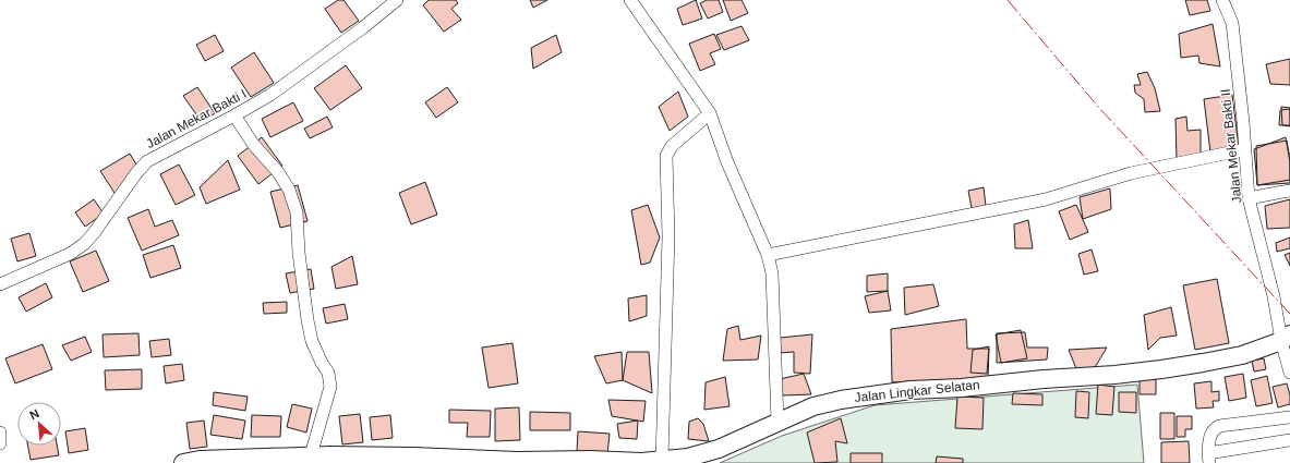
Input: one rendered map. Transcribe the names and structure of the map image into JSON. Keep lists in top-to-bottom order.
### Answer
{
  "streets": {
    "street": ["Jalan Mekar Bakti I", "Jalan Mekar Bakti II", "Jalan Lingkar Selatan"]
  },
  "crossings": [
    ["Jalan Mekar Bakti II", "Jalan Lingkar Selatan"]
  ],
  "north": "top left"
}
